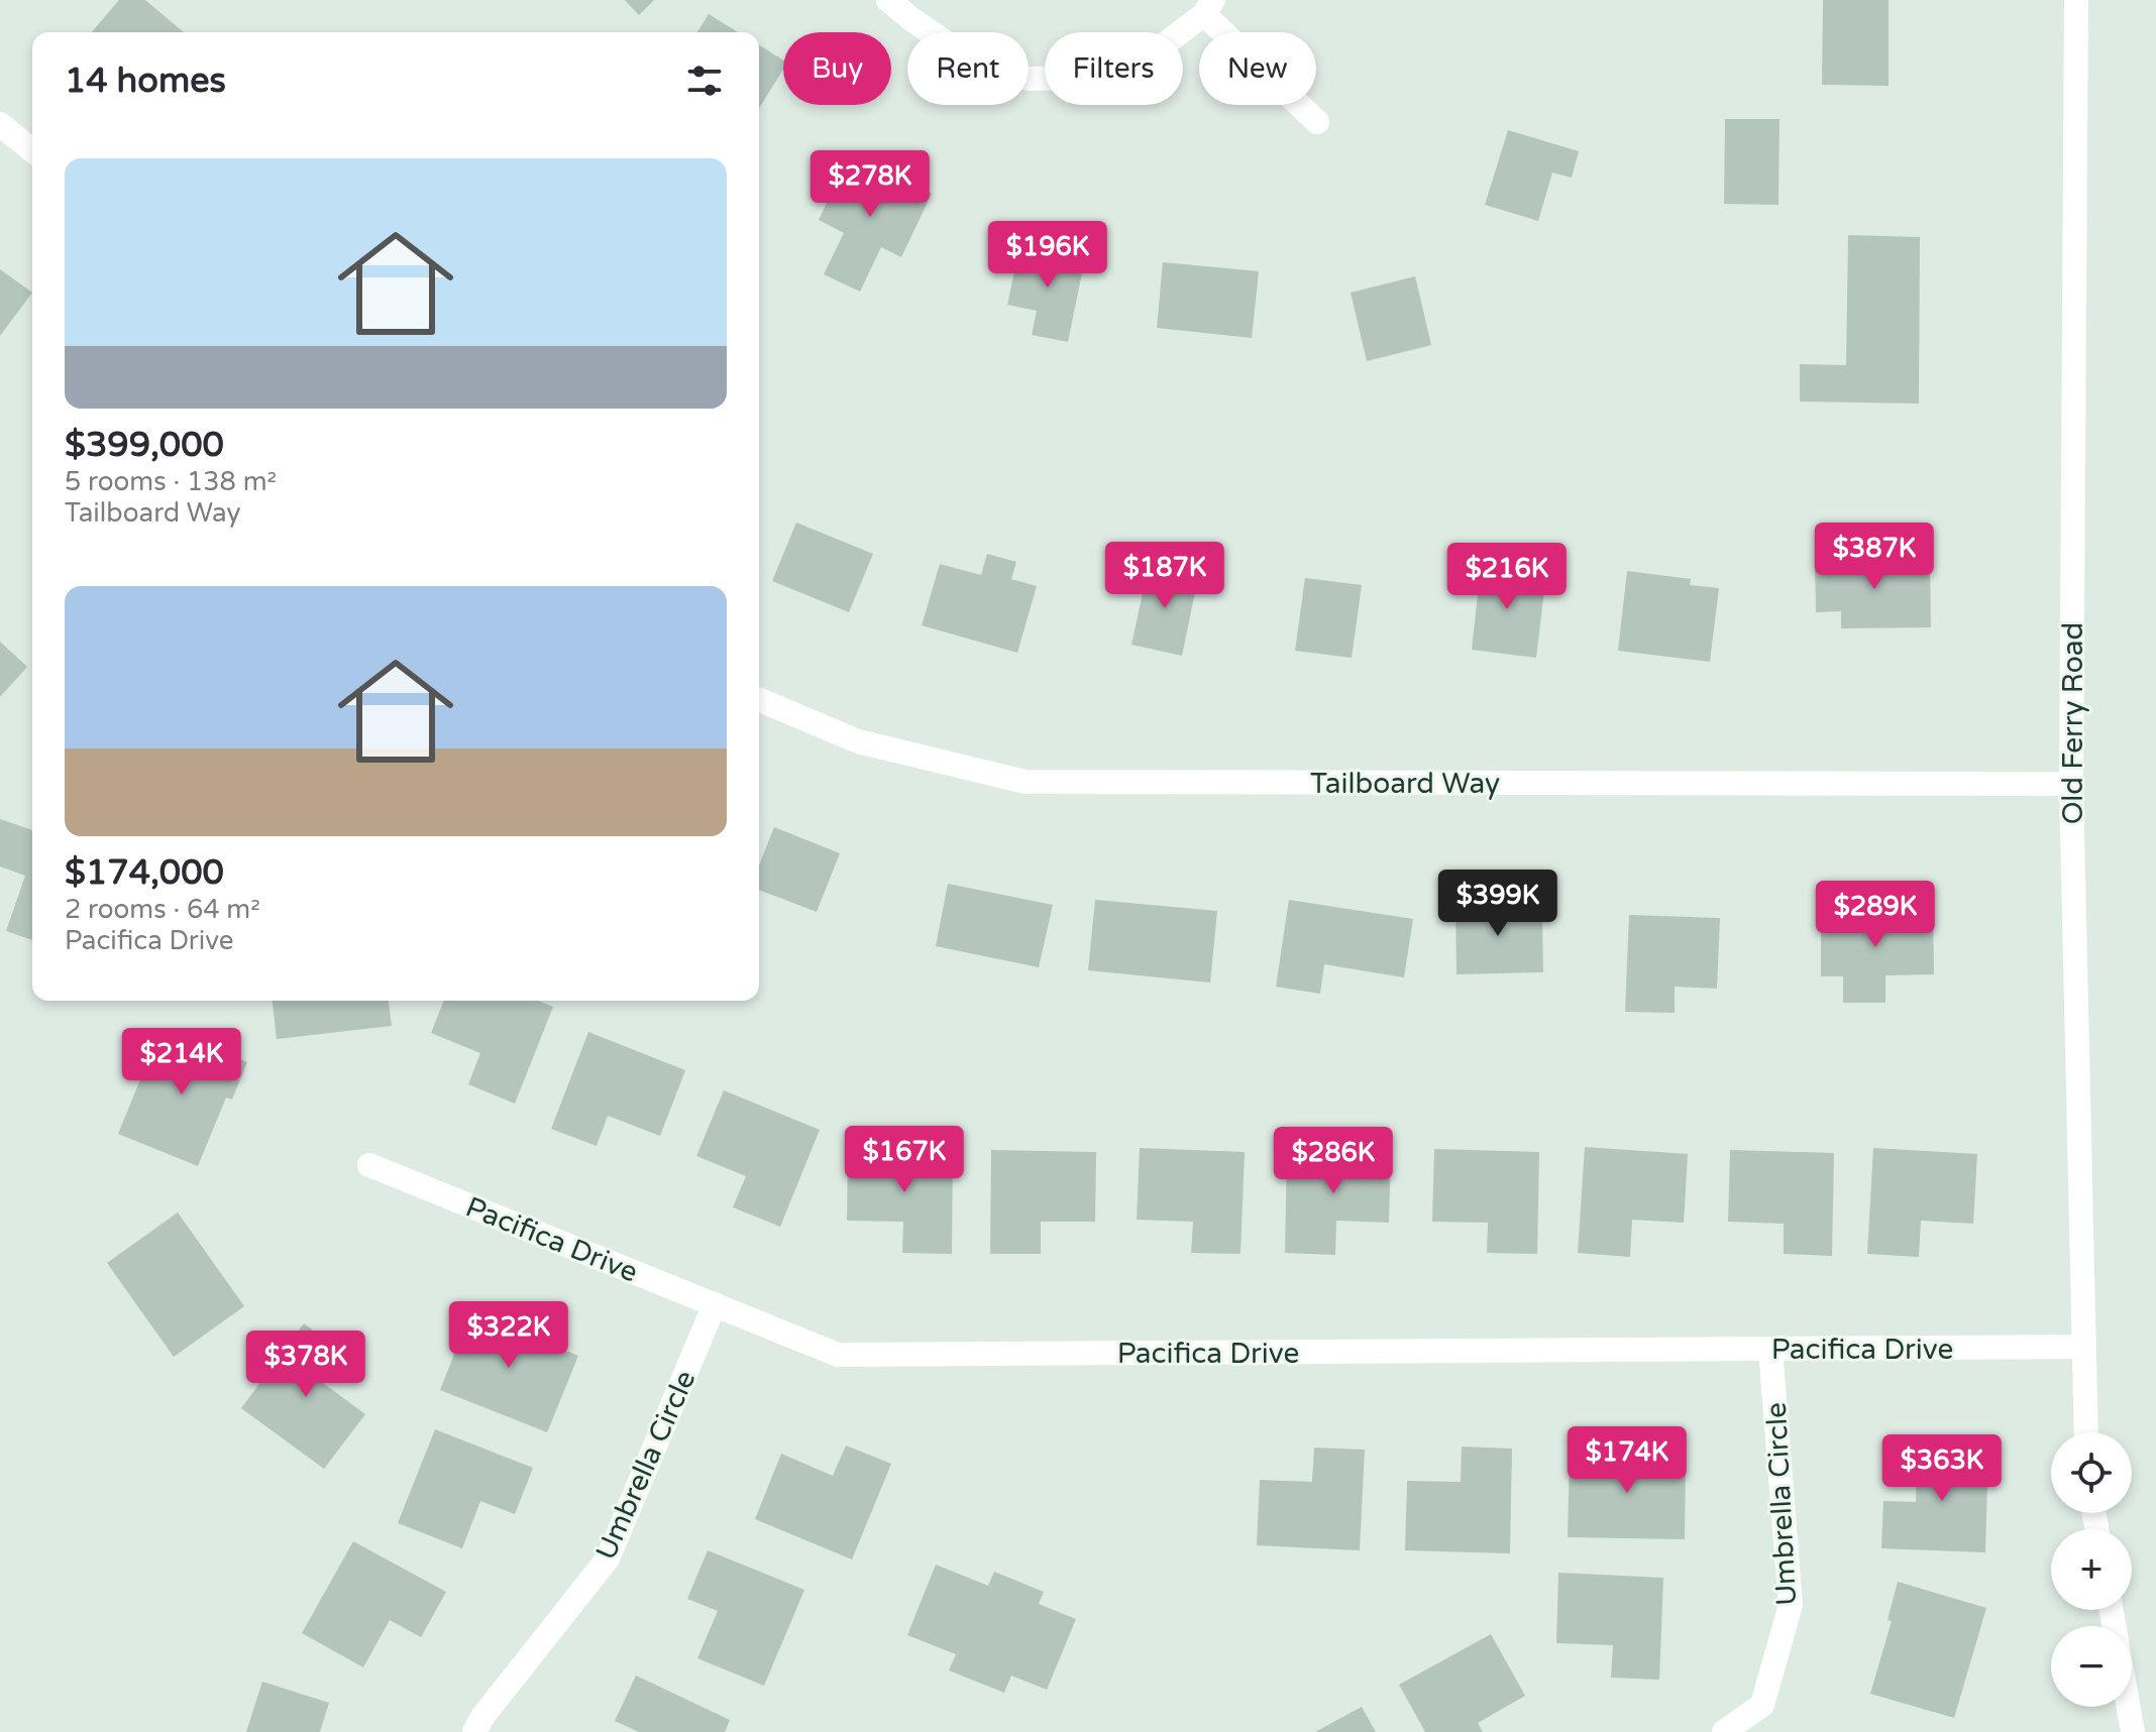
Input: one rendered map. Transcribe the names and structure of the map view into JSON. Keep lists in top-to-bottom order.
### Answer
{
  "streets": {
    "street": [
      "Old Ferry Road",
      "Tailboard Way",
      "Pacifica Drive",
      "Umbrella Circle"
    ]
  },
  "crossings": [
    ["Old Ferry Road", "Tailboard Way"],
    ["Old Ferry Road", "Pacifica Drive"],
    ["Pacifica Drive", "Umbrella Circle"]
  ],
  "page": {
    "chip": [
      "Buy",
      "Rent",
      "Filters",
      "New"
    ],
    "heading": "14 homes",
    "list": [
      {
        "name": "$399,000",
        "note": "5 rooms · 138 m² · Tailboard Way"
      },
      {
        "name": "$174,000",
        "note": "2 rooms · 64 m² · Pacifica Drive"
      }
    ],
    "price": [
      "$278K",
      "$196K",
      "$387K",
      "$187K",
      "$216K",
      "$399K",
      "$289K",
      "$214K",
      "$167K",
      "$286K",
      "$322K",
      "$378K",
      "$174K",
      "$363K"
    ],
    "map_buttons": ["+", "−"]
  }
}
